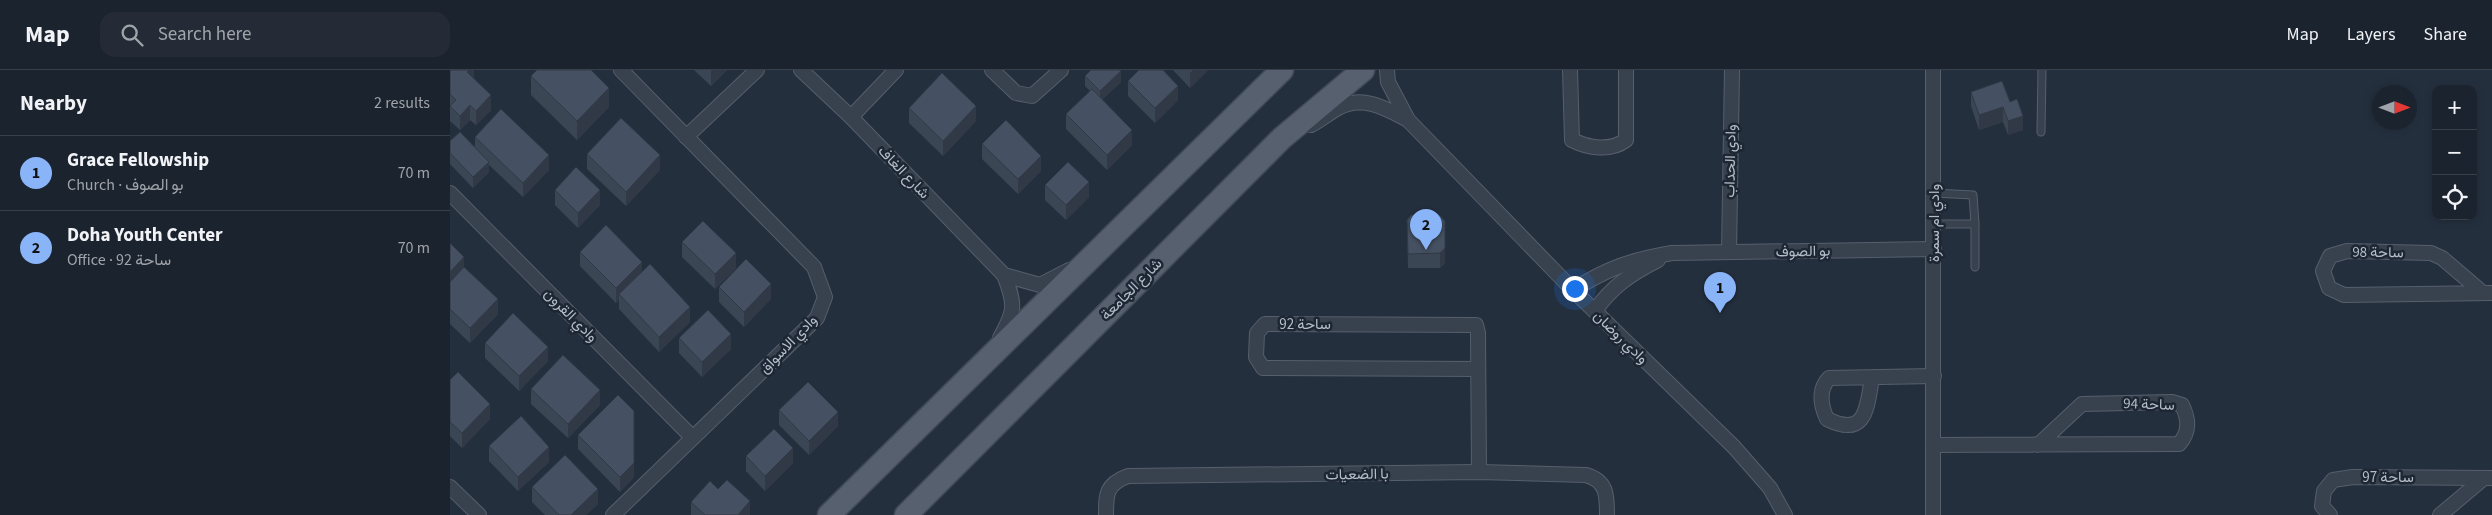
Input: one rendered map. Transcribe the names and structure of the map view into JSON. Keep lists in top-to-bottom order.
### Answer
{
  "streets": {
    "main road": ["شارع الجامعة"],
    "street": [
      "وادي الحداب",
      "شارع الغاف",
      "وادي ام سمرة",
      "بو الصوف",
      "ساحة 98",
      "وادي القرون",
      "ساحة 92",
      "وادي روضان",
      "وادي الاسواق",
      "ساحة 94",
      "با الضعيات",
      "ساحة 97"
    ]
  },
  "crossings": [
    ["وادي الحداب", "بو الصوف"],
    ["وادي ام سمرة", "بو الصوف"],
    ["وادي ام سمرة", "ساحة 94"],
    ["بو الصوف", "وادي روضان"],
    ["شارع الجامعة", "وادي روضان"],
    ["وادي القرون", "وادي الاسواق"],
    ["ساحة 92", "با الضعيات"]
  ],
  "north": "right",
  "page": {
    "header": "Map",
    "search": "Search here",
    "nav": ["Map", "Layers", "Share"],
    "heading": ["Nearby", "2 results"],
    "map_buttons": ["+", "−"],
    "list": [
      {
        "mark": "1",
        "name": "Grace Fellowship",
        "note": "Church · بو الصوف",
        "value": "70 m"
      },
      {
        "mark": "2",
        "name": "Doha Youth Center",
        "note": "Office · ساحة 92",
        "value": "70 m"
      }
    ],
    "pins": ["2", "1"]
  }
}
